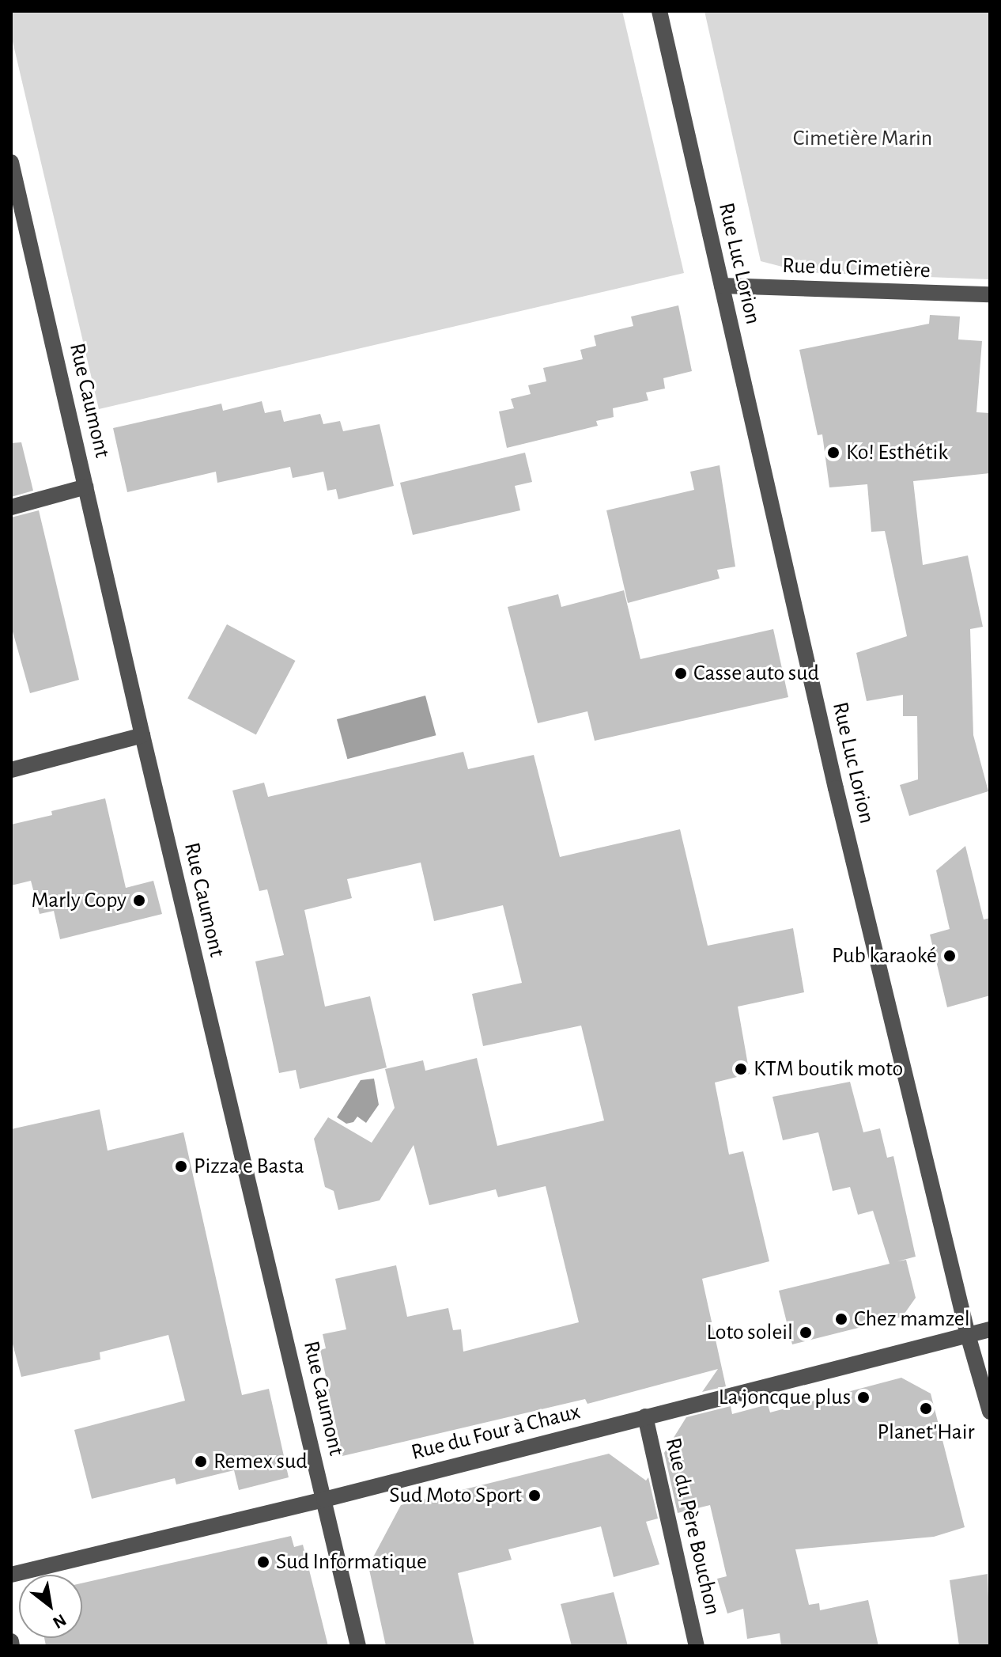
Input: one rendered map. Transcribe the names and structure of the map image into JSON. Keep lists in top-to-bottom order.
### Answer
{
  "streets": {
    "street": [
      "Rue Luc Lorion",
      "Rue du Cimetière",
      "Rue Caumont",
      "Rue du Four à Chaux",
      "Rue du Père Bouchon"
    ]
  },
  "crossings": [
    ["Rue Luc Lorion", "Rue du Cimetière"],
    ["Rue Luc Lorion", "Rue du Four à Chaux"],
    ["Rue Caumont", "Rue du Four à Chaux"],
    ["Rue du Four à Chaux", "Rue du Père Bouchon"]
  ],
  "parks": ["Cimetière Marin"],
  "places": [
    "Ko! Esthétik",
    "Casse auto sud",
    "Marly Copy",
    "Pub karaoké",
    "KTM boutik moto",
    "Pizza e Basta",
    "Chez mamzel",
    "Loto soleil",
    "La joncque plus",
    "Planet'Hair",
    "Remex sud",
    "Sud Moto Sport",
    "Sud Informatique"
  ],
  "north": "bottom right"
}
